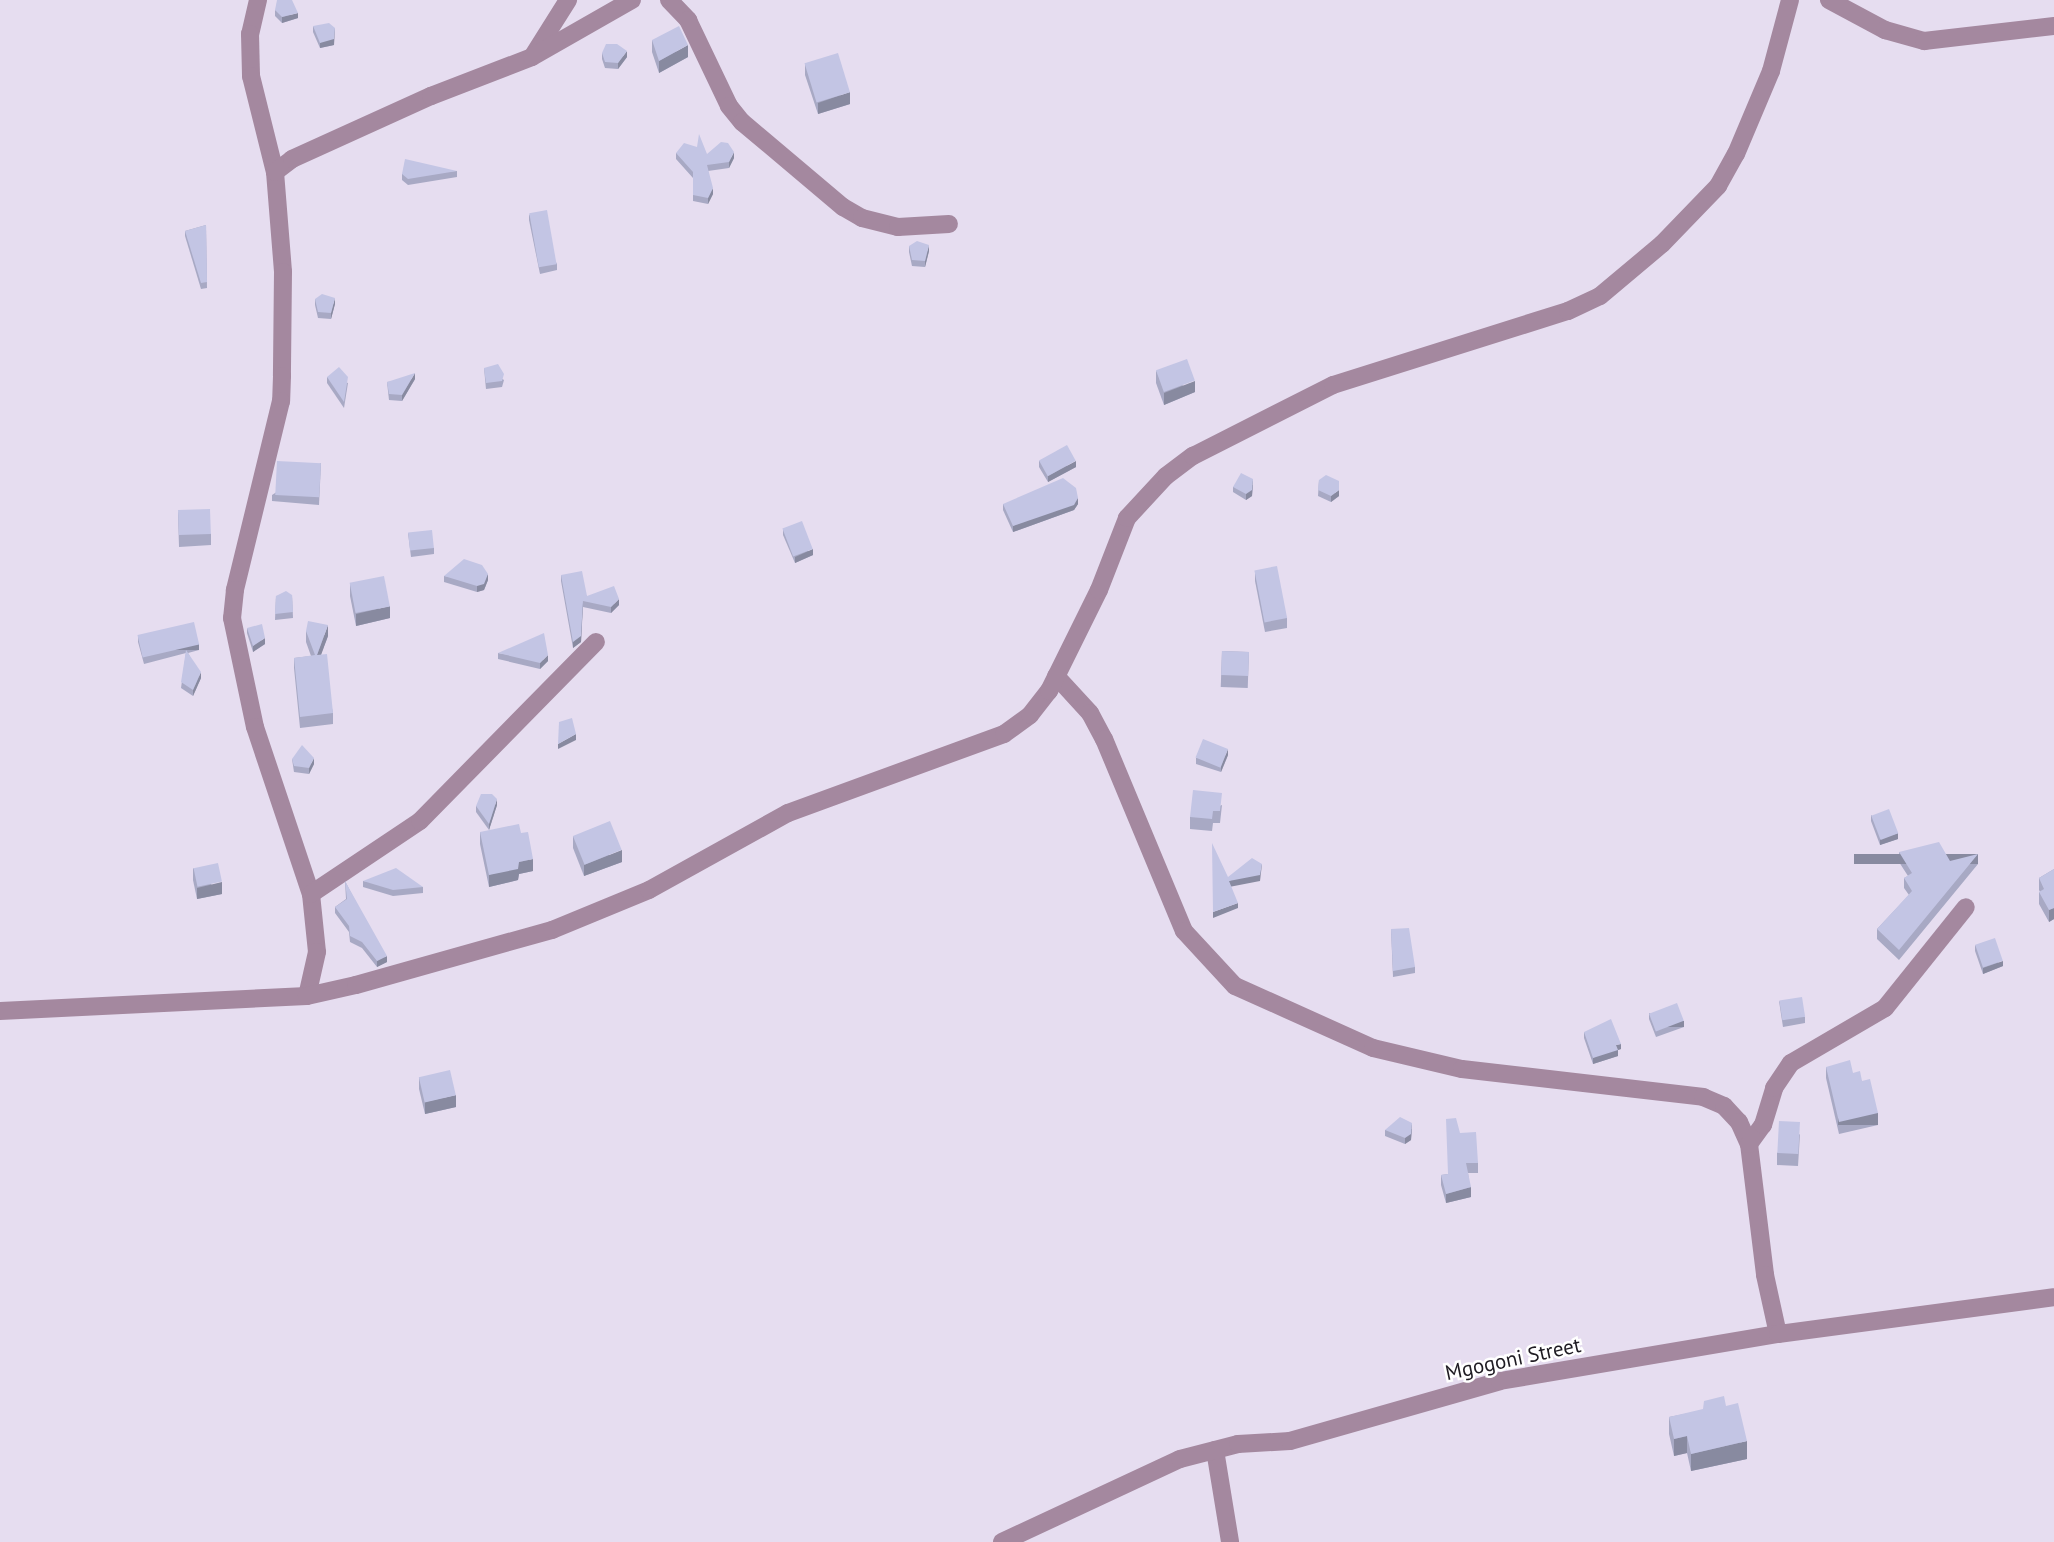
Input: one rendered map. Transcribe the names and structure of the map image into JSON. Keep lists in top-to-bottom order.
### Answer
{
  "streets": {
    "street": ["Mgogoni Street"]
  }
}
